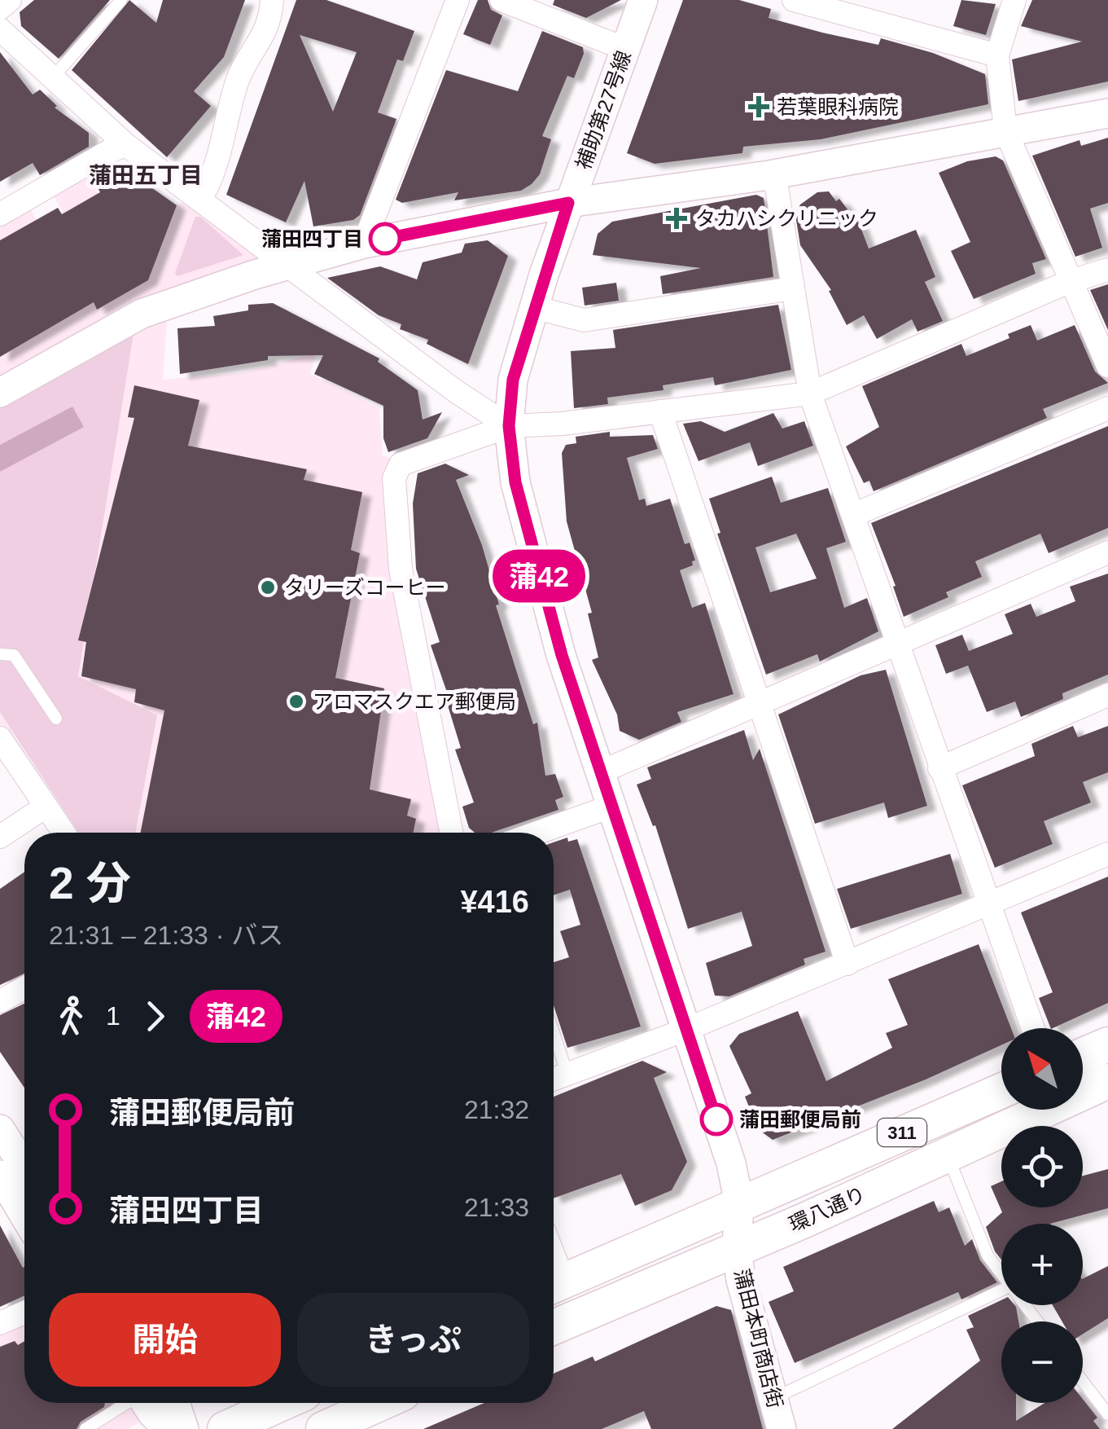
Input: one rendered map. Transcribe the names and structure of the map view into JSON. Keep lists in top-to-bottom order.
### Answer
{
  "streets": {
    "main road": ["311", "環八通り"],
    "street": ["補助第27号線", "蒲田本町商店街"]
  },
  "crossings": [
    ["補助第27号線", "環八通り"],
    ["補助第27号線", "蒲田本町商店街"],
    ["環八通り", "蒲田本町商店街"]
  ],
  "districts": ["蒲田五丁目"],
  "places": {
    "health": ["若葉眼科病院", "タカハシクリニック"],
    "other": [
      "蒲田四丁目",
      "タリーズコーヒー",
      "アロマスクエア郵便局",
      "蒲田郵便局前"
    ]
  },
  "lines": ["bus line 蒲42"],
  "north": "top left",
  "page": {
    "on_map": "蒲42",
    "heading": ["2 分", "21:31 – 21:33 · バス", "¥416"],
    "legs": ["1", "蒲42"],
    "map_buttons": ["+", "−"],
    "list": [
      {
        "name": "蒲田郵便局前",
        "value": "21:32"
      },
      {
        "name": "蒲田四丁目",
        "value": "21:33"
      }
    ],
    "buttons": ["開始", "きっぷ"]
  }
}
